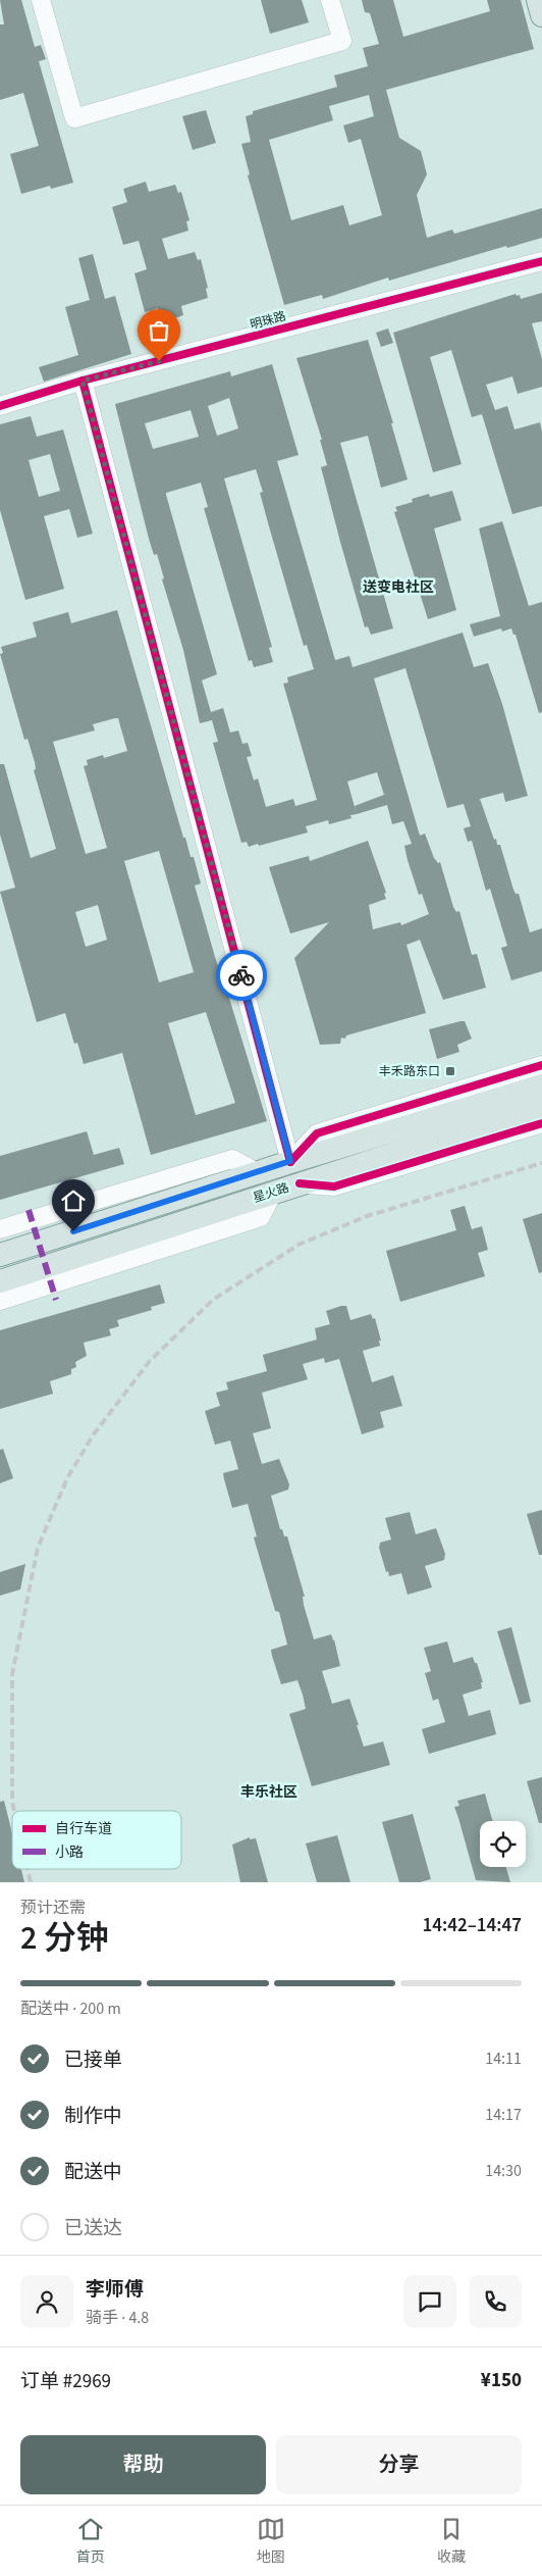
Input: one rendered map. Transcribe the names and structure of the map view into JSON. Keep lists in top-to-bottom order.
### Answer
{
  "streets": {
    "main road": ["星火路"],
    "street": ["明珠路"]
  },
  "districts": ["送变电社区", "丰乐社区"],
  "places": {
    "transit": ["丰禾路东口"]
  },
  "legend": ["自行车道", "小路"],
  "page": {
    "heading": ["2 分钟", "预计还需", "14:42–14:47"],
    "panel": [
      "李师傅",
      "骑手 · 4.8",
      "订单 #2969",
      "¥150"
    ],
    "bar": "配送中 · 200 m",
    "list": [
      ["已接单", "14:11"],
      ["制作中", "14:17"],
      ["配送中", "14:30"],
      "已送达"
    ],
    "buttons": ["帮助", "分享"],
    "tabs": ["首页", "地图", "收藏"]
  }
}
